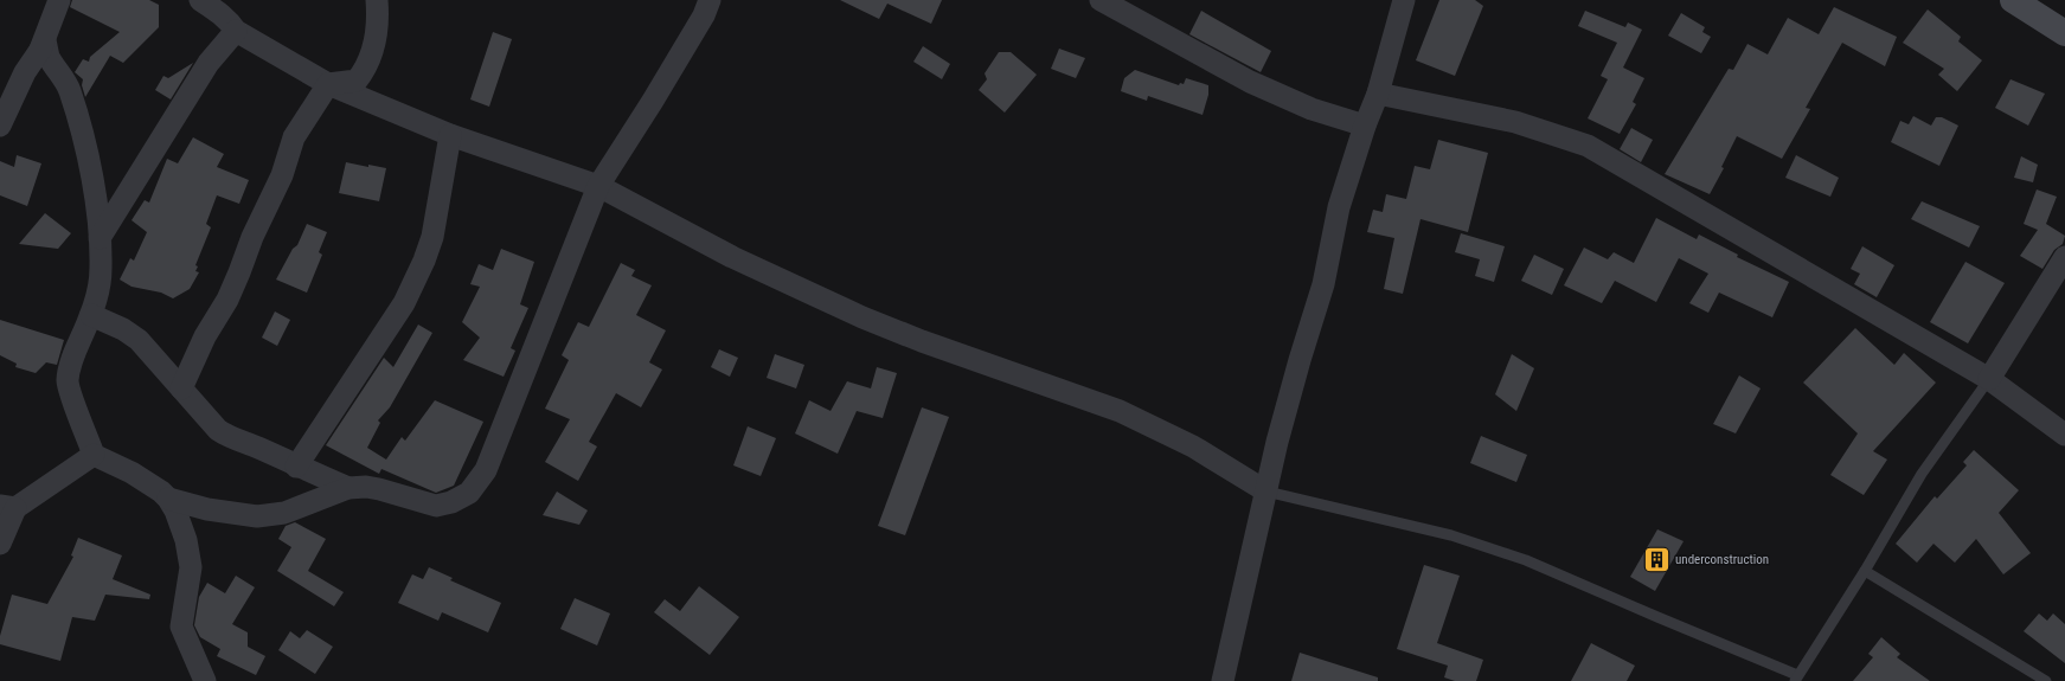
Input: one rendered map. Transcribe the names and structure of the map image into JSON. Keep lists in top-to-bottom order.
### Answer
{
  "places": {
    "building": ["underconstruction"]
  }
}
